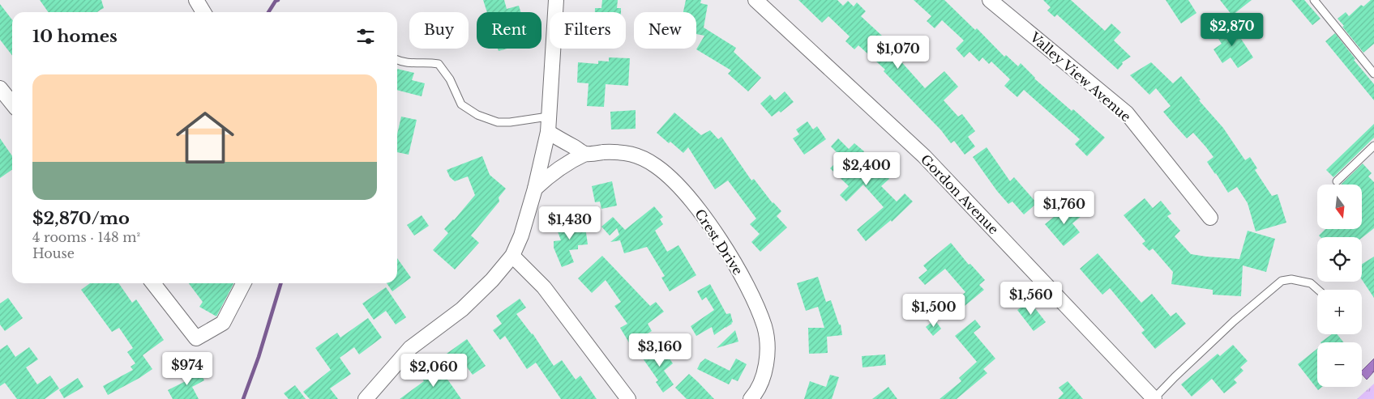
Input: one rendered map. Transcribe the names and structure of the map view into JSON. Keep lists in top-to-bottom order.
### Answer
{
  "streets": {
    "street": ["Valley View Avenue", "Gordon Avenue", "Crest Drive"]
  },
  "north": "bottom",
  "page": {
    "chip": [
      "Buy",
      "Rent",
      "Filters",
      "New"
    ],
    "heading": "10 homes",
    "price": [
      "$2,870",
      "$1,070",
      "$2,400",
      "$1,760",
      "$1,430",
      "$1,560",
      "$1,500",
      "$3,160",
      "$974",
      "$2,060"
    ],
    "list": [
      {
        "name": "$2,870/mo",
        "note": "4 rooms · 148 m² · House"
      }
    ],
    "map_buttons": ["+", "−"]
  }
}
